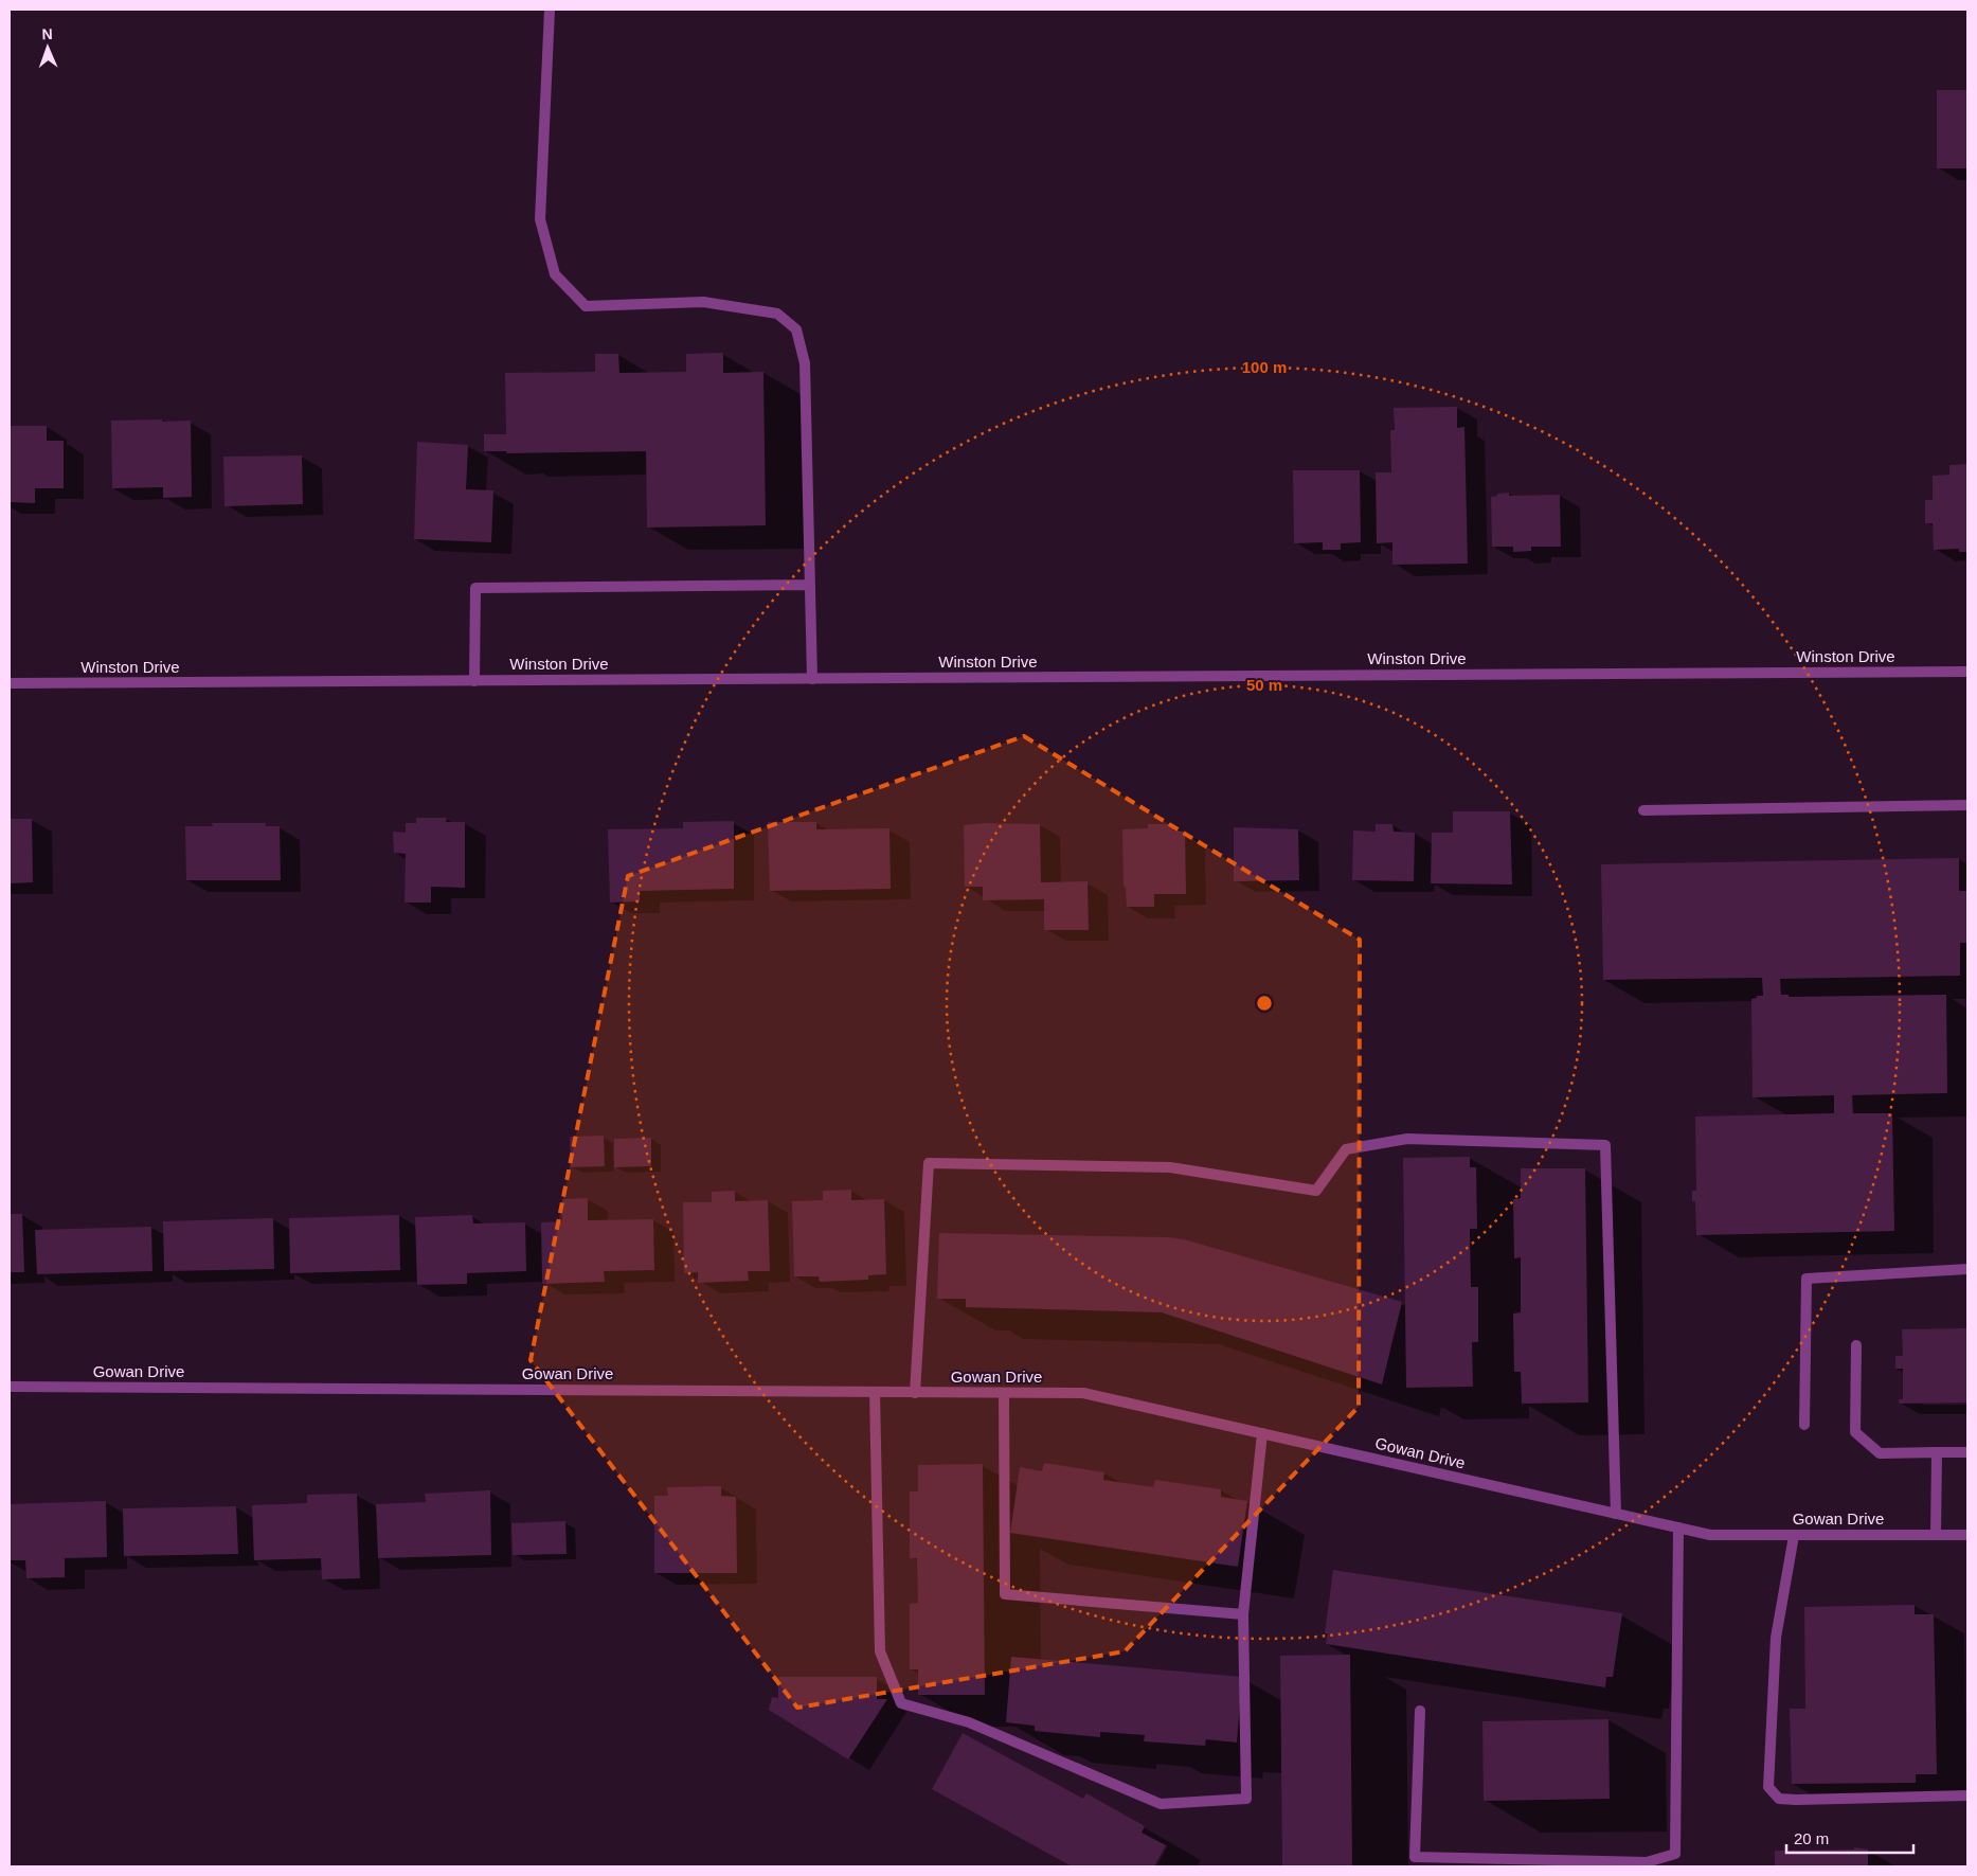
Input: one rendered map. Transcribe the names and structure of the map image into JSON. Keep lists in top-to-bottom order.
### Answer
{
  "streets": {
    "street": ["Winston Drive", "Gowan Drive"]
  },
  "scale_bar": "20 m",
  "north": "top",
  "rings": ["100 m", "50 m"]
}
